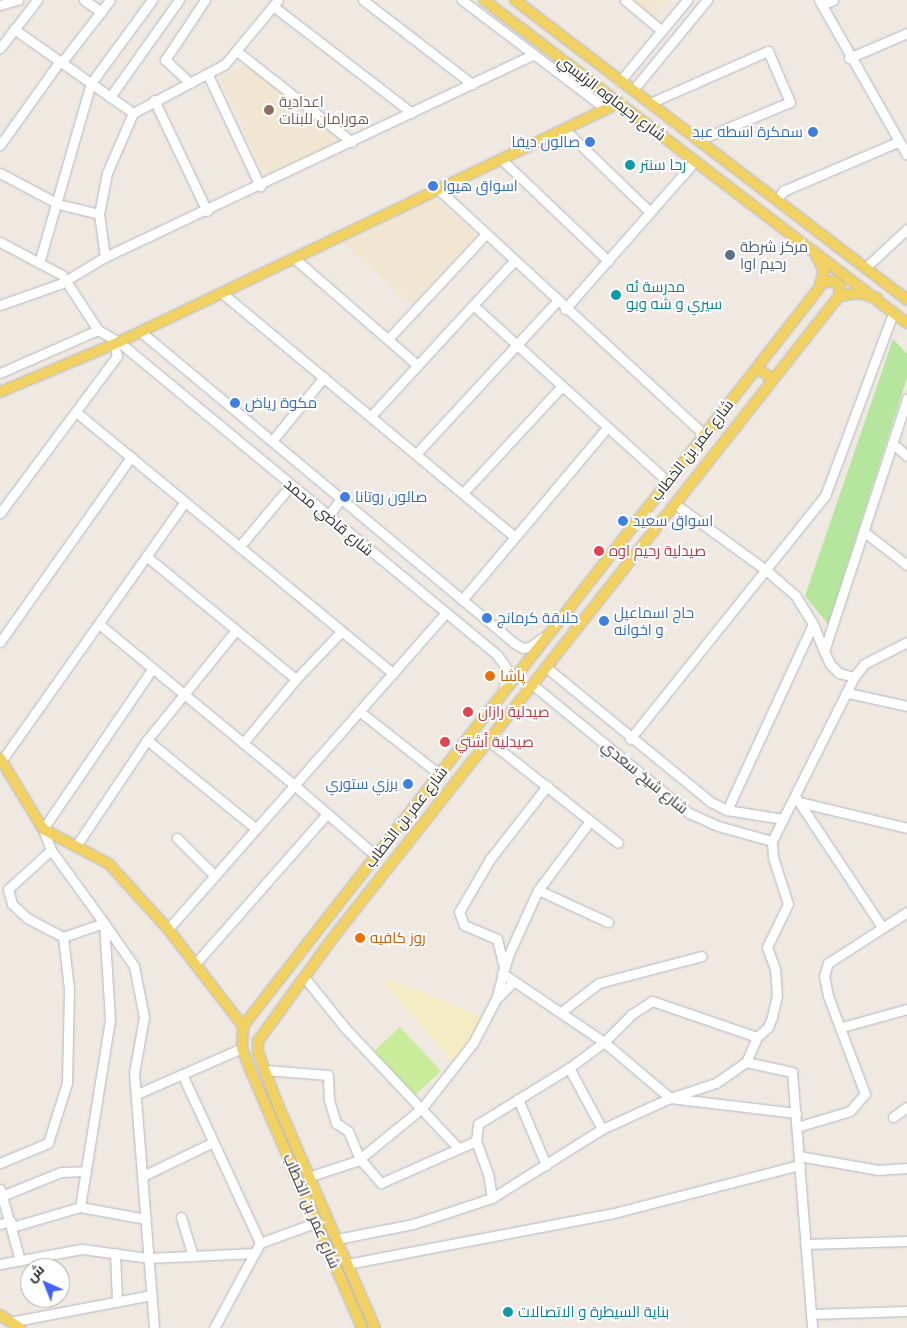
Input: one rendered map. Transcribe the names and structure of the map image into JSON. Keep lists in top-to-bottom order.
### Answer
{
  "streets": {
    "main road": ["شارع رحيماوه الرئيسي", "شارع عمر بن الخطاب"],
    "street": ["شارع قاضي محمد", "شارع شيخ سعدي"]
  },
  "crossings": [
    ["شارع عمر بن الخطاب", "شارع قاضي محمد"],
    ["شارع عمر بن الخطاب", "شارع شيخ سعدي"]
  ],
  "places": [
    "اعدادية هورامان للبنات",
    "سمكرة اسطه عبد",
    "صالون ديفا",
    "رحا سنتر",
    "اسواق هيوا",
    "مركز شرطة رحيم اوا",
    "مدرسة ئه سيري و شه وبو",
    "مكوة رياض",
    "صالون روتانا",
    "اسواق سعيد",
    "صيدلية رحيم اوه",
    "حلاقة كرمانج",
    "حاج اسماعيل و اخوانه",
    "پاشا",
    "صيدلية رازان",
    "صيدلية أشتي",
    "برزي ستوري",
    "روز كافيه",
    "بناية السيطرة و الاتصالات"
  ],
  "north": "top left"
}
